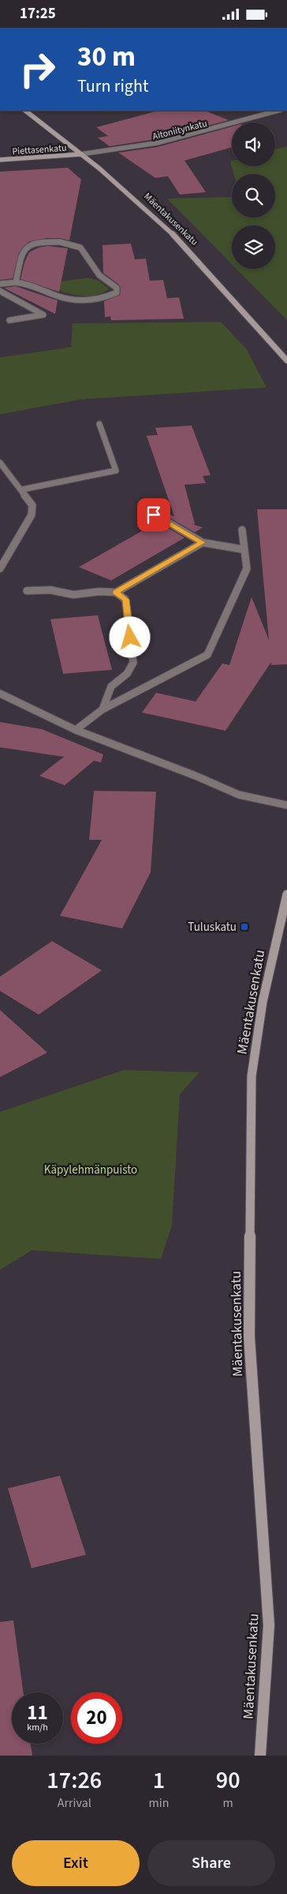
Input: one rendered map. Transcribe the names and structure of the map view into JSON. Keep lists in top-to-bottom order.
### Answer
{
  "streets": {
    "main road": ["Piettasenkatu", "Mäentakusenkatu"],
    "street": ["Aitoniitynkatu"]
  },
  "crossings": [
    ["Aitoniitynkatu", "Piettasenkatu"],
    ["Aitoniitynkatu", "Mäentakusenkatu"],
    ["Piettasenkatu", "Mäentakusenkatu"]
  ],
  "parks": ["Käpylehmänpuisto"],
  "places": {
    "transit": ["Tuluskatu"]
  },
  "page": {
    "status": "17:25",
    "turn": ["30 m", "Turn right"],
    "speed": "11 km/h",
    "limit": "20",
    "eta": [
      "17:26",
      "Arrival",
      "1",
      "min",
      "90",
      "m"
    ],
    "buttons": ["Exit", "Share"]
  }
}
